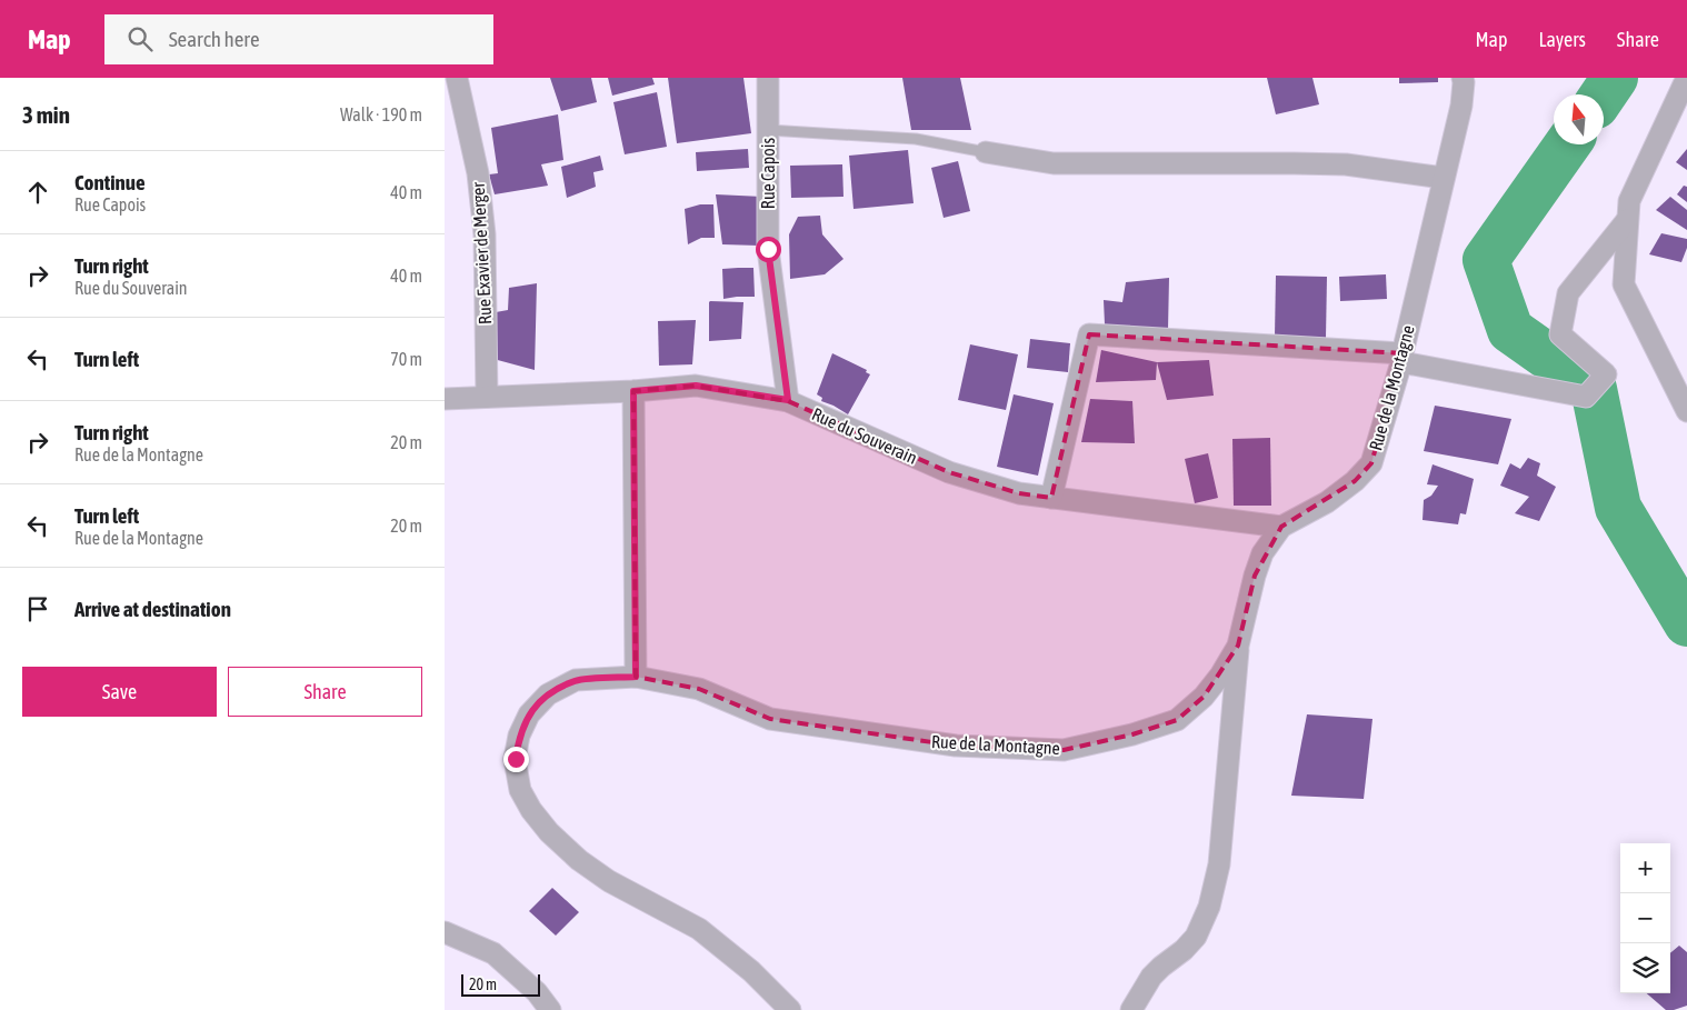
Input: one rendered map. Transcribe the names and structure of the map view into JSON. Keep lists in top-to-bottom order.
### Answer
{
  "streets": {
    "street": [
      "Rue Capois",
      "Rue Exavier de Merger",
      "Rue de la Montagne",
      "Rue du Souverain"
    ]
  },
  "crossings": [
    ["Rue Capois", "Rue du Souverain"],
    ["Rue Exavier de Merger", "Rue du Souverain"],
    ["Rue de la Montagne", "Rue du Souverain"]
  ],
  "scale_bar": "20 m",
  "north": "top",
  "page": {
    "header": "Map",
    "search": "Search here",
    "nav": ["Map", "Layers", "Share"],
    "heading": ["3 min", "Walk · 190 m"],
    "list": [
      ["Continue", "Rue Capois", "40 m"],
      ["Turn right", "Rue du Souverain", "40 m"],
      ["Turn left", "70 m"],
      ["Turn right", "Rue de la Montagne", "20 m"],
      ["Turn left", "Rue de la Montagne", "20 m"],
      "Arrive at destination"
    ],
    "buttons": ["Save", "Share"],
    "map_buttons": ["+", "−"],
    "scale": "20 m"
  }
}
